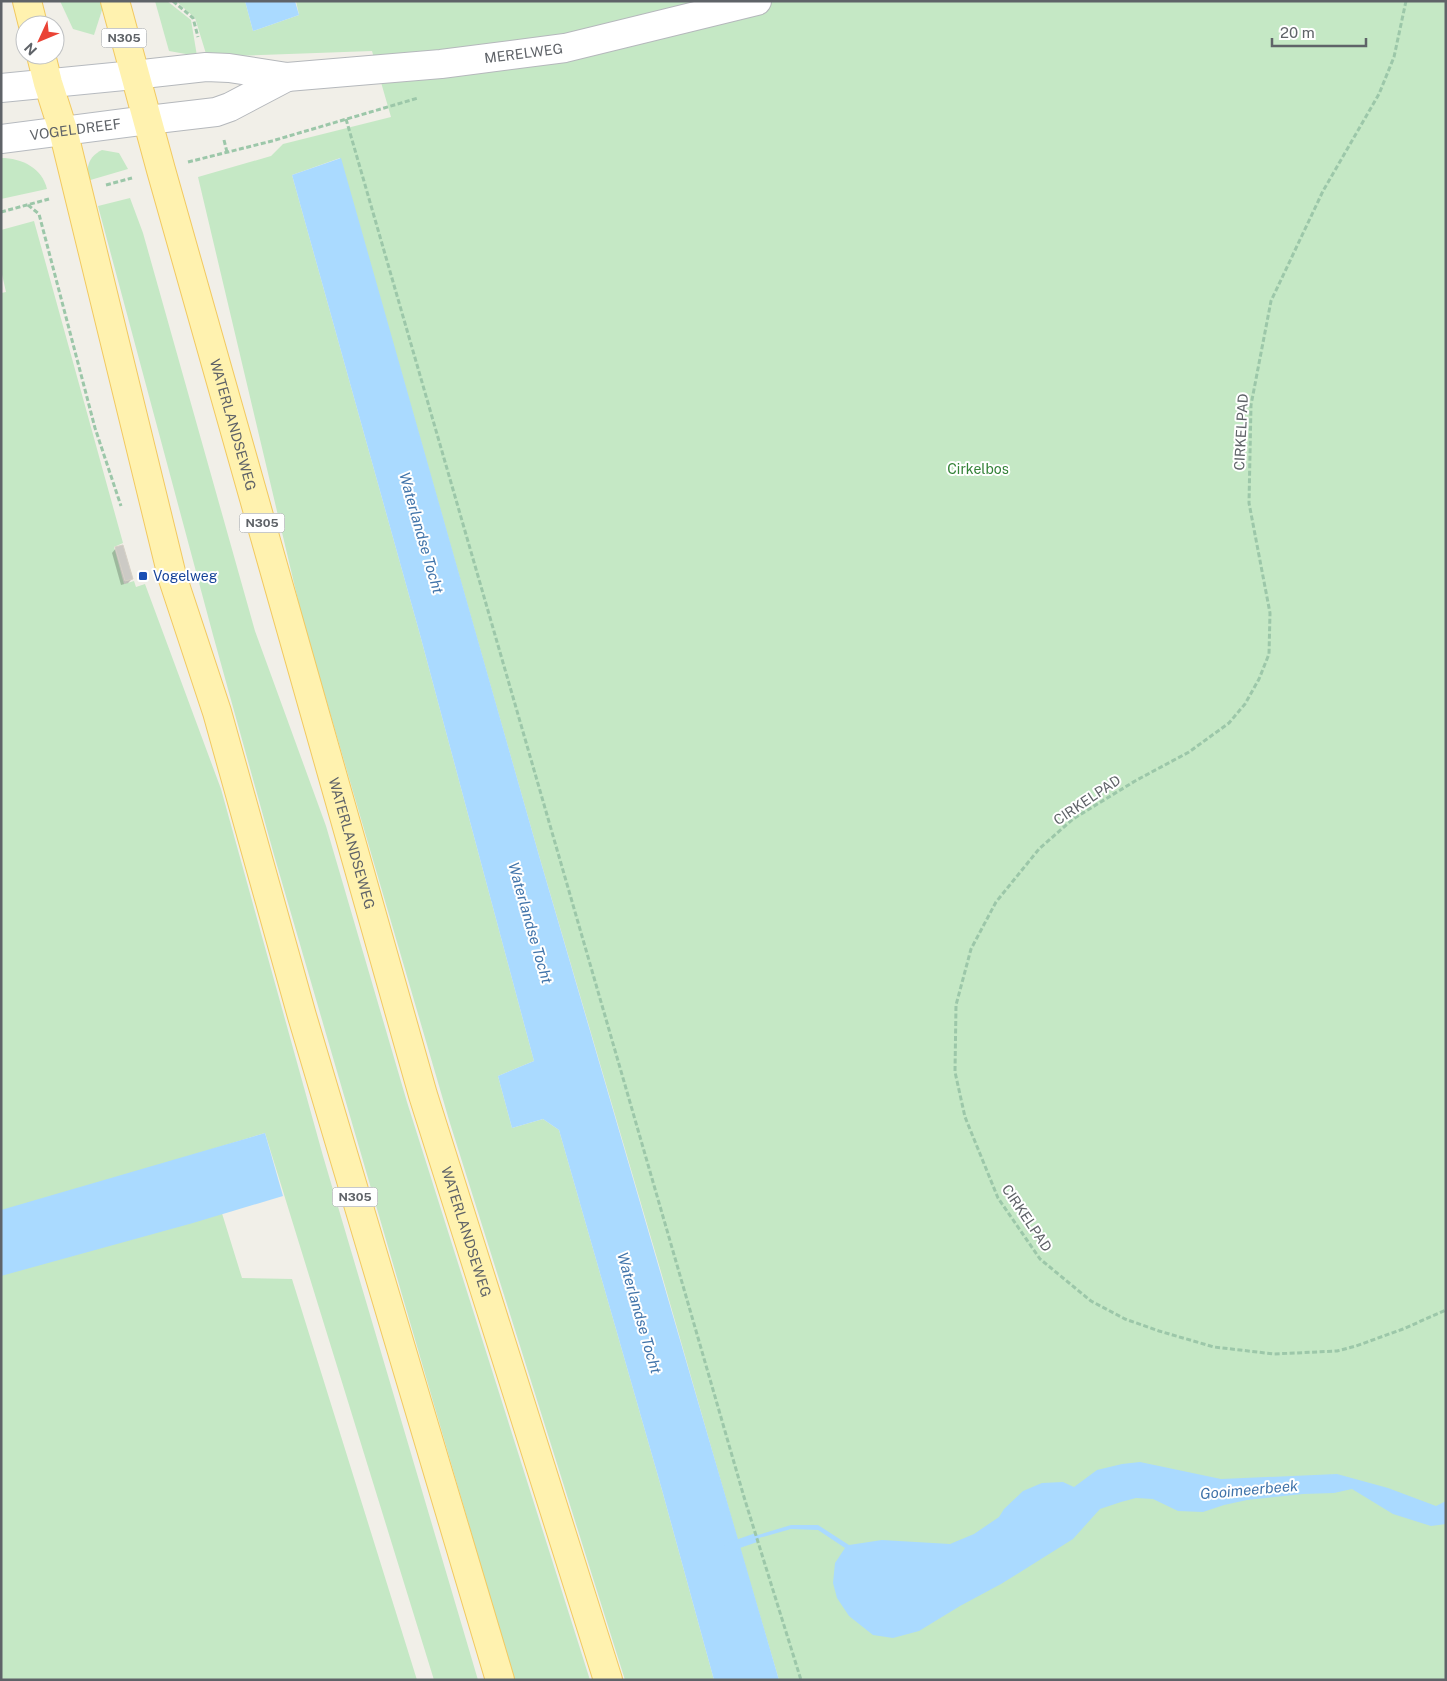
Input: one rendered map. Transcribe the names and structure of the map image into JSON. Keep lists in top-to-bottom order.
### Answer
{
  "streets": {
    "main road": ["N305", "WATERLANDSEWEG"],
    "street": ["MERELWEG", "VOGELDREEF"],
    "path": ["CIRKELPAD"]
  },
  "crossings": [
    ["N305", "VOGELDREEF"],
    ["MERELWEG", "VOGELDREEF"],
    ["MERELWEG", "WATERLANDSEWEG"],
    ["VOGELDREEF", "WATERLANDSEWEG"]
  ],
  "water": ["Waterlandse Tocht", "Gooimeerbeek"],
  "parks": ["Cirkelbos"],
  "places": {
    "transit": ["Vogelweg"]
  },
  "scale_bar": "20 m",
  "north": "bottom left"
}
